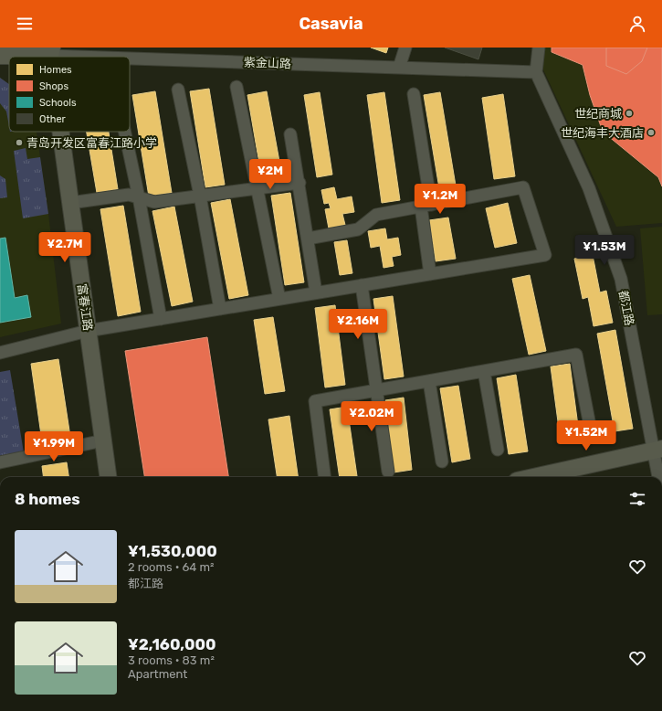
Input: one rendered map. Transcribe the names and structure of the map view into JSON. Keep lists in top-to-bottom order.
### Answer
{
  "streets": {
    "street": ["紫金山路", "富春江路", "都江路"]
  },
  "crossings": [
    ["紫金山路", "都江路"]
  ],
  "places": ["世纪商城", "世纪海丰大酒店", "青岛开发区富春江路小学"],
  "legend": [
    "Homes",
    "Shops",
    "Schools",
    "Other"
  ],
  "page": {
    "header": "Casavia",
    "price": [
      "¥2M",
      "¥1.2M",
      "¥2.7M",
      "¥1.53M",
      "¥2.16M",
      "¥2.02M",
      "¥1.52M",
      "¥1.99M"
    ],
    "heading": "8 homes",
    "list": [
      {
        "name": "¥1,530,000",
        "note": "2 rooms · 64 m² · 都江路"
      },
      {
        "name": "¥2,160,000",
        "note": "3 rooms · 83 m² · Apartment"
      }
    ]
  }
}
